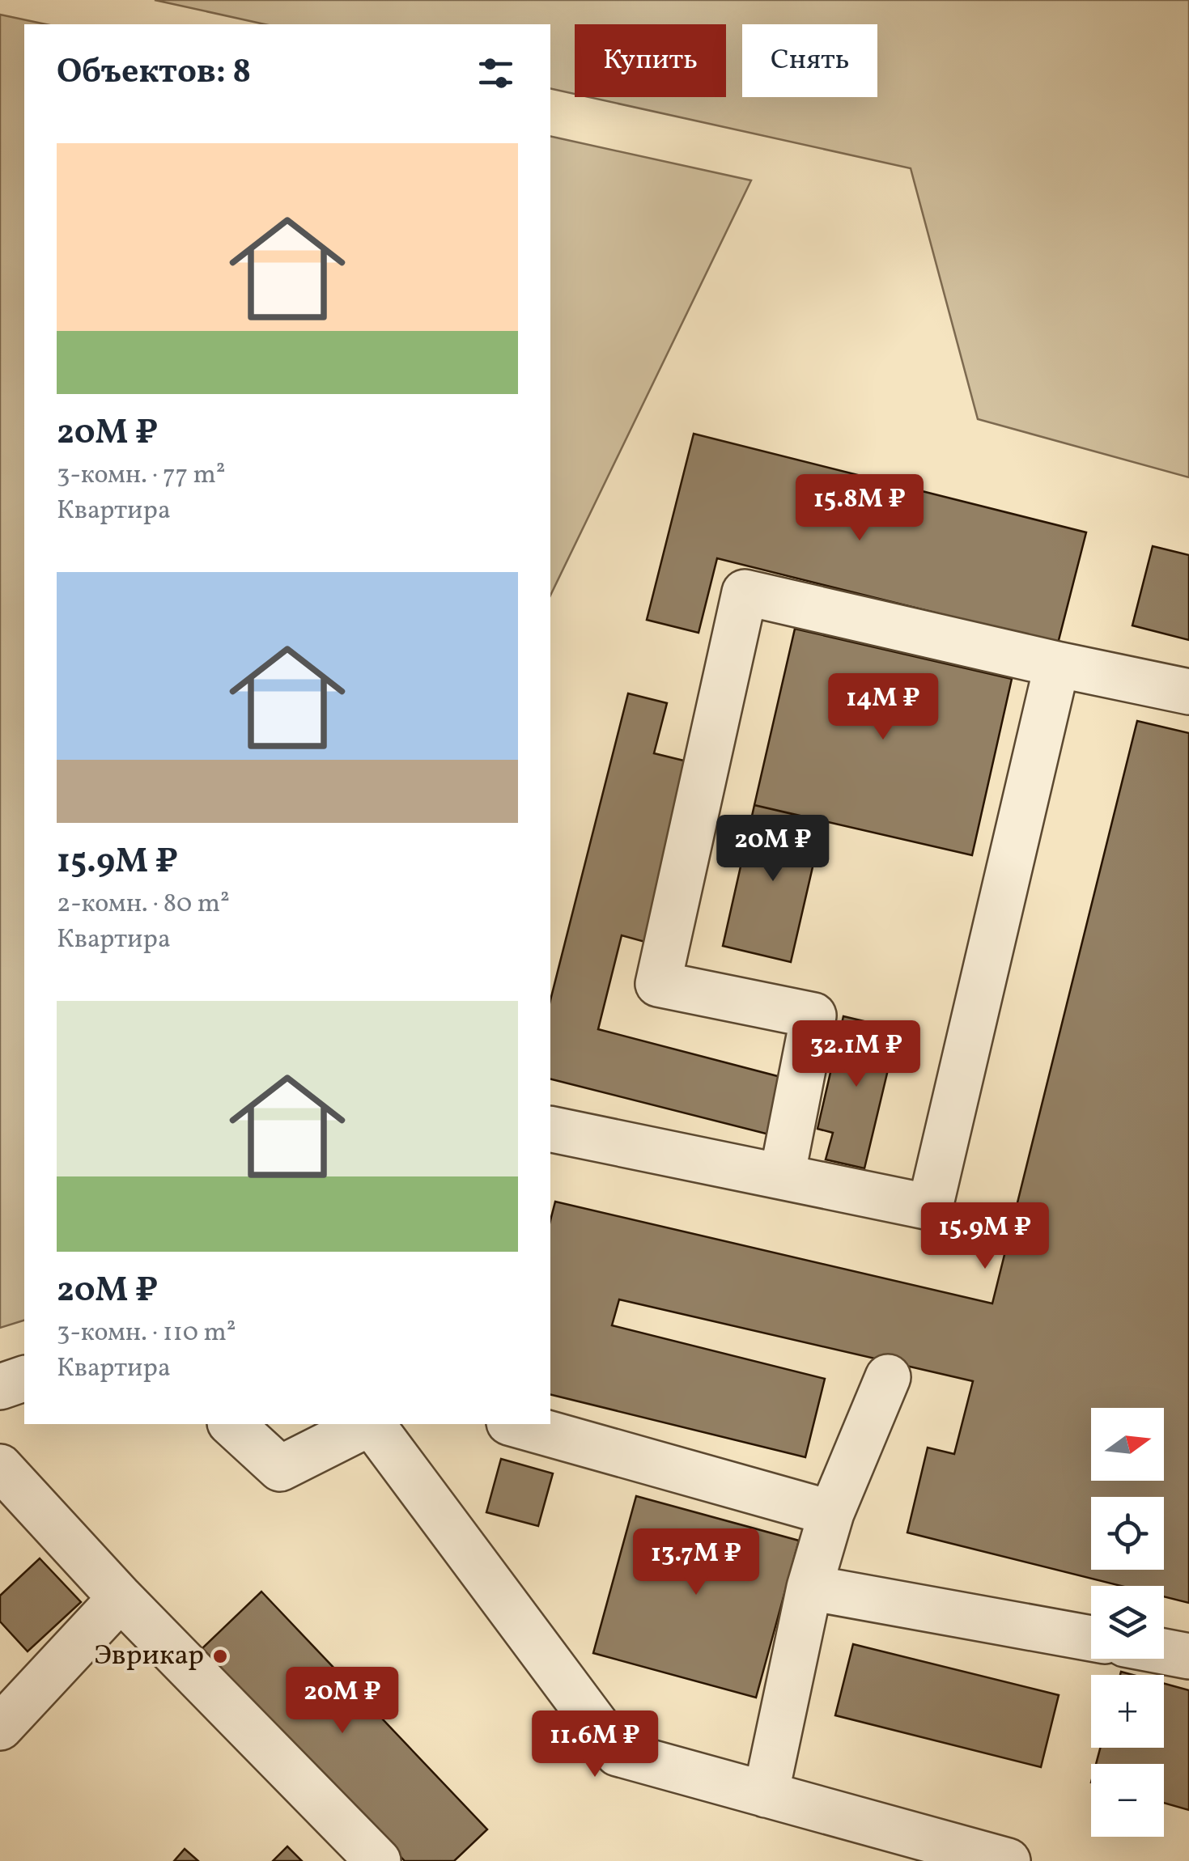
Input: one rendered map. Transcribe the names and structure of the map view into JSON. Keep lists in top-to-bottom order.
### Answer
{
  "places": ["Эврикар"],
  "north": "right",
  "page": {
    "chip": ["Купить", "Снять"],
    "heading": "Объектов: 8",
    "list": [
      {
        "name": "20M ₽",
        "note": "3-комн. · 77 m² · Квартира"
      },
      {
        "name": "15.9M ₽",
        "note": "2-комн. · 80 m² · Квартира"
      },
      {
        "name": "20M ₽",
        "note": "3-комн. · 110 m² · Квартира"
      }
    ],
    "price": [
      "15.8M ₽",
      "14M ₽",
      "20M ₽",
      "32.1M ₽",
      "15.9M ₽",
      "13.7M ₽",
      "20M ₽",
      "11.6M ₽"
    ],
    "map_buttons": ["+", "−"]
  }
}
